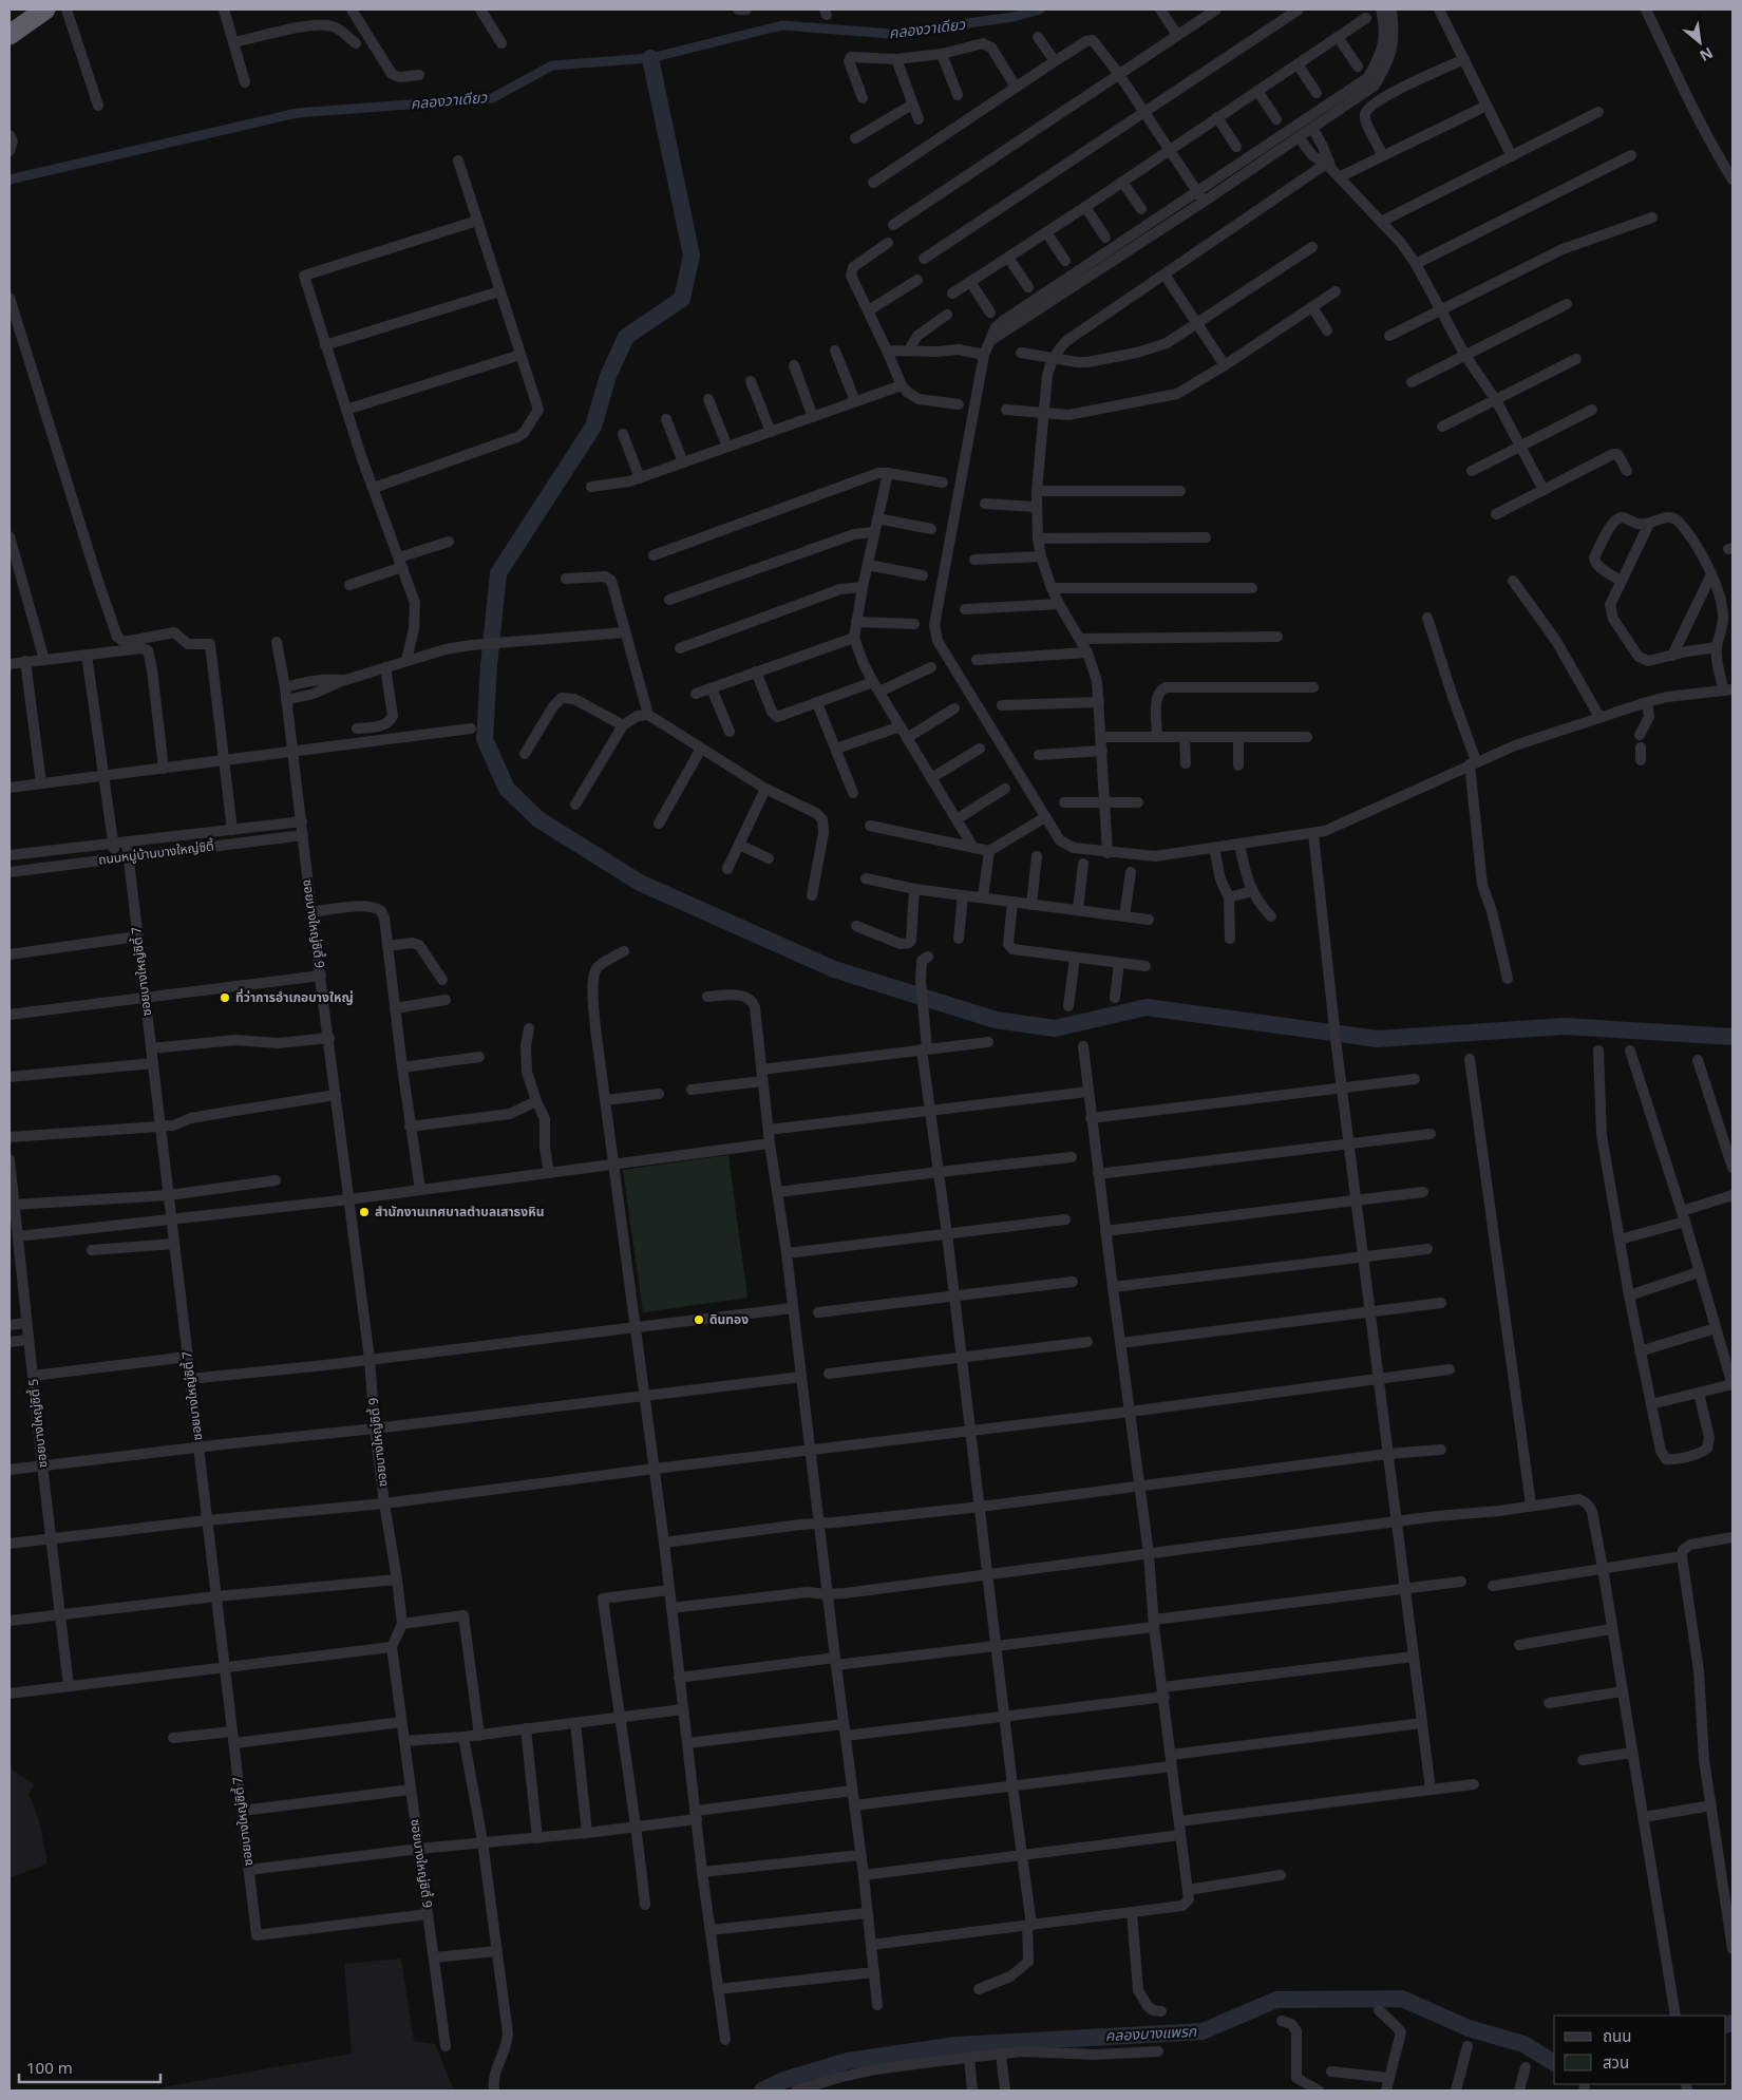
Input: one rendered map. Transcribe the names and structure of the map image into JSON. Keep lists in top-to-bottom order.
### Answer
{
  "streets": {
    "street": [
      "ถนนหมู่บ้านบางใหญ่ซิตี้",
      "ซอยบางใหญ่ซิตี้ 9",
      "ซอยบางใหญ่ซิตี้ 7",
      "ซอยบางใหญ่ซิตี้ 5"
    ]
  },
  "crossings": [
    ["ถนนหมู่บ้านบางใหญ่ซิตี้", "ซอยบางใหญ่ซิตี้ 9"],
    ["ถนนหมู่บ้านบางใหญ่ซิตี้", "ซอยบางใหญ่ซิตี้ 7"],
    ["ซอยบางใหญ่ซิตี้ 9", "ซอยบางใหญ่ซิตี้ 7"]
  ],
  "water": ["คลองวาเดียว", "คลองบางแพรก"],
  "places": ["ที่ว่าการอำเภอบางใหญ่", "สำนักงานเทศบาลตำบลเสาธงหิน", "ดินทอง"],
  "legend": ["ถนน", "สวน"],
  "scale_bar": "100 m",
  "north": "bottom right"
}
